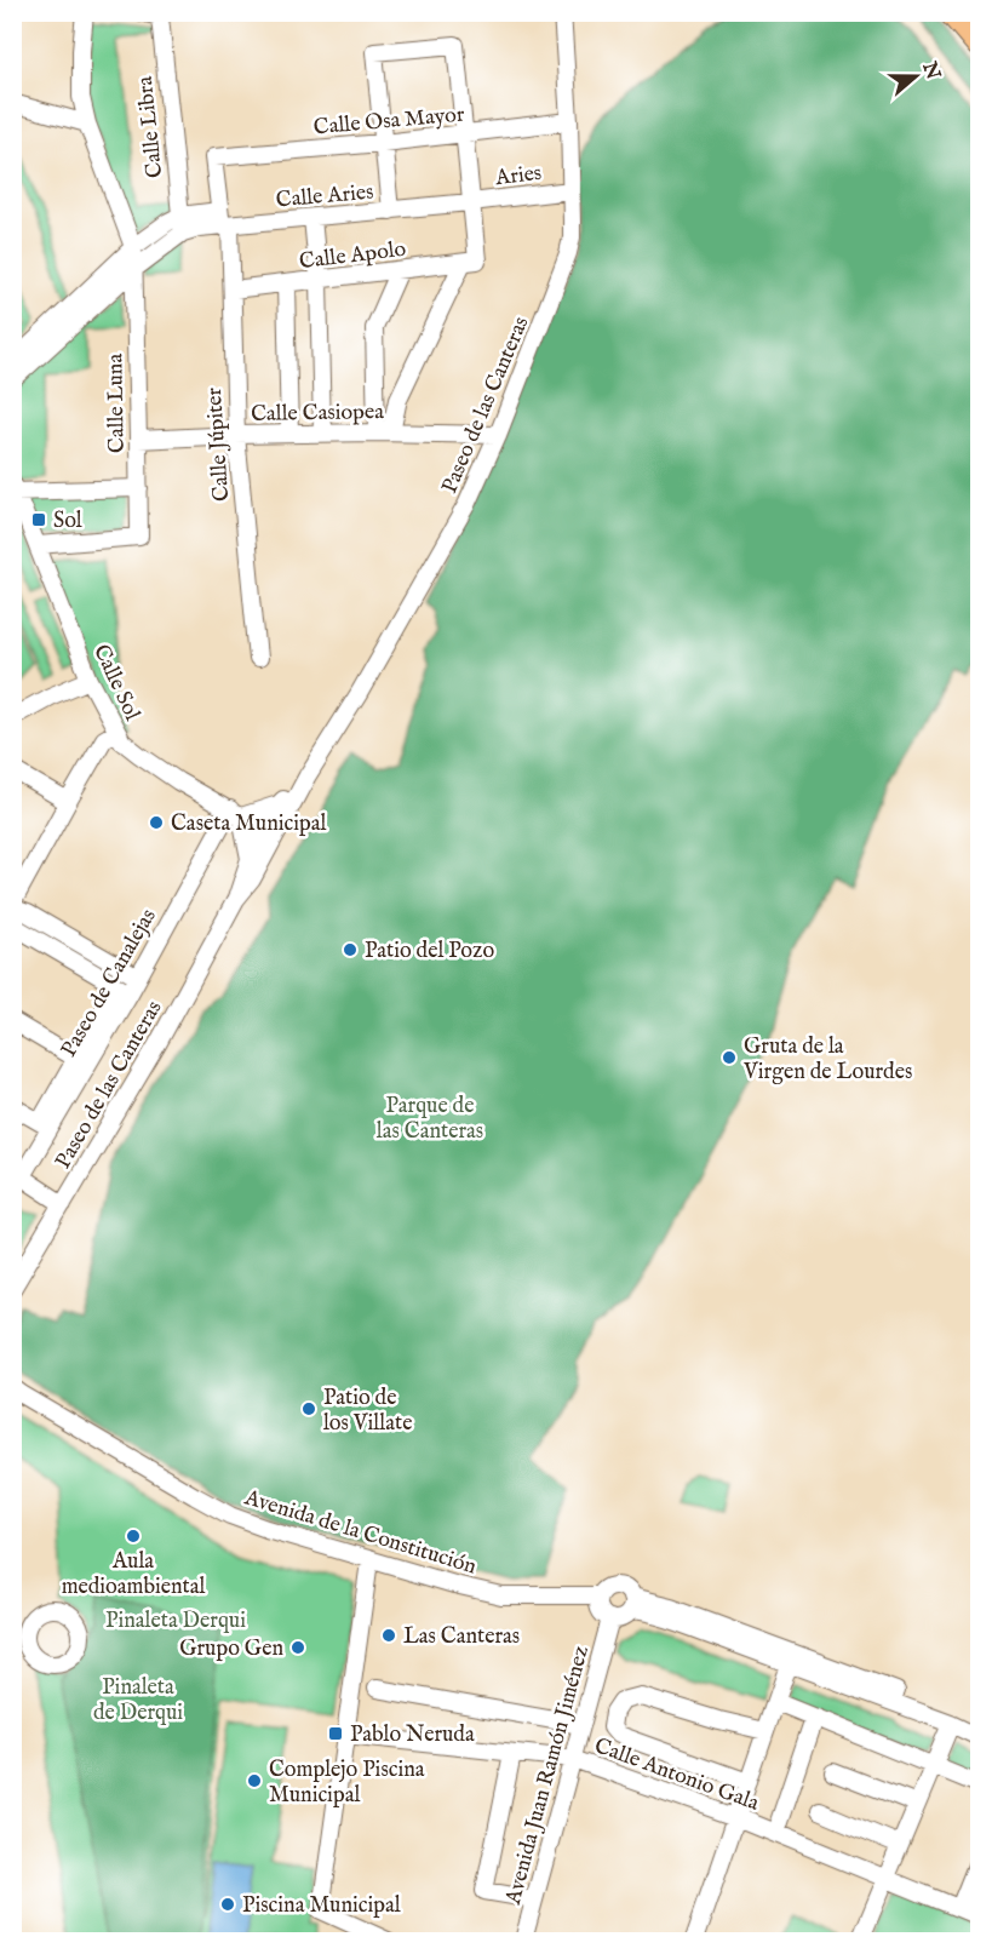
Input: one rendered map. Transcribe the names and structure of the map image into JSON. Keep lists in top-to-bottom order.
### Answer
{
  "streets": {
    "street": [
      "Calle Osa Mayor",
      "Calle Libra",
      "Aries",
      "Calle Aries",
      "Calle Apolo",
      "Calle Luna",
      "Paseo de las Canteras",
      "Calle Casiopea",
      "Calle Júpiter",
      "Calle Sol",
      "Paseo de Canalejas",
      "Avenida de la Constitución",
      "Calle Antonio Gala",
      "Avenida Juan Ramón Jiménez"
    ]
  },
  "crossings": [
    ["Calle Osa Mayor", "Paseo de las Canteras"],
    ["Calle Osa Mayor", "Calle Júpiter"],
    ["Calle Libra", "Calle Aries"],
    ["Aries", "Calle Aries"],
    ["Aries", "Paseo de las Canteras"],
    ["Calle Aries", "Calle Luna"],
    ["Calle Aries", "Calle Júpiter"],
    ["Calle Apolo", "Calle Júpiter"],
    ["Calle Luna", "Calle Casiopea"],
    ["Calle Luna", "Calle Sol"],
    ["Paseo de las Canteras", "Calle Casiopea"],
    ["Calle Casiopea", "Calle Júpiter"],
    ["Calle Sol", "Paseo de Canalejas"],
    ["Avenida de la Constitución", "Avenida Juan Ramón Jiménez"],
    ["Calle Antonio Gala", "Avenida Juan Ramón Jiménez"]
  ],
  "parks": ["Parque de las Canteras", "Pinaleta Derqui", "Pinaleta de Derqui"],
  "places": {
    "transit": ["Sol", "Pablo Neruda"],
    "other": [
      "Caseta Municipal",
      "Patio del Pozo",
      "Gruta de la Virgen de Lourdes",
      "Patio de los Villate",
      "Aula medioambiental",
      "Las Canteras",
      "Grupo Gen",
      "Complejo Piscina Municipal",
      "Piscina Municipal"
    ]
  },
  "north": "right"
}
